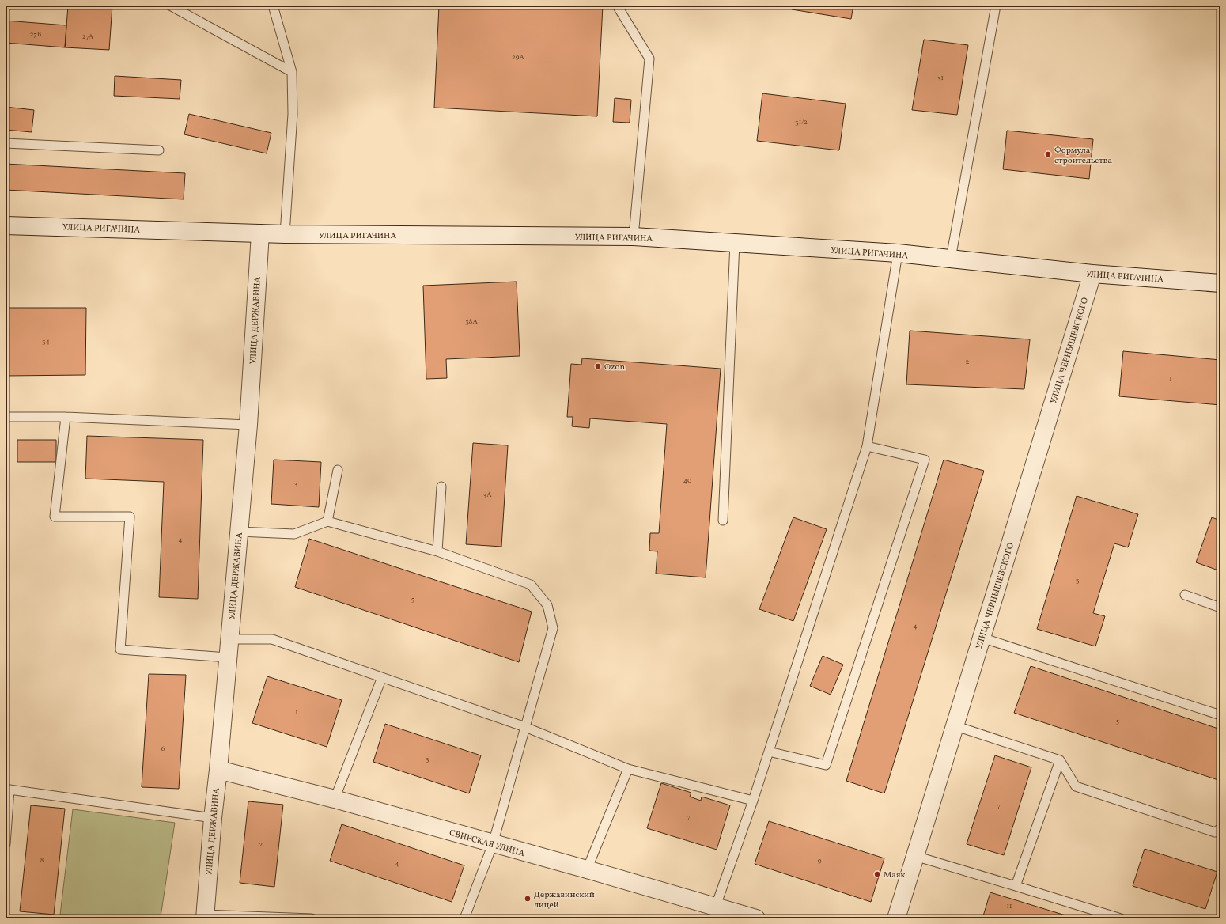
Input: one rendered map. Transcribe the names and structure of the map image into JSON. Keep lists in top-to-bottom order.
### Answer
{
  "streets": {
    "street": [
      "УЛИЦА РИГАЧИНА",
      "УЛИЦА ДЕРЖАВИНА",
      "УЛИЦА ЧЕРНЫШЕВСКОГО",
      "СВИРСКАЯ УЛИЦА"
    ]
  },
  "crossings": [
    ["УЛИЦА РИГАЧИНА", "УЛИЦА ДЕРЖАВИНА"],
    ["УЛИЦА РИГАЧИНА", "УЛИЦА ЧЕРНЫШЕВСКОГО"],
    ["УЛИЦА ДЕРЖАВИНА", "СВИРСКАЯ УЛИЦА"]
  ],
  "places": [
    "Формула строительства",
    "Ozon",
    "Маяк",
    "Державинский лицей"
  ],
  "house_numbers": [
    "27В",
    "27А",
    "29А",
    "31",
    "31/2",
    "38А",
    "34",
    "2",
    "1",
    "40",
    "3",
    "3А",
    "4",
    "3",
    "5",
    "4",
    "1",
    "5",
    "6",
    "3",
    "7",
    "7",
    "2",
    "8",
    "9",
    "4",
    "11"
  ]
}
